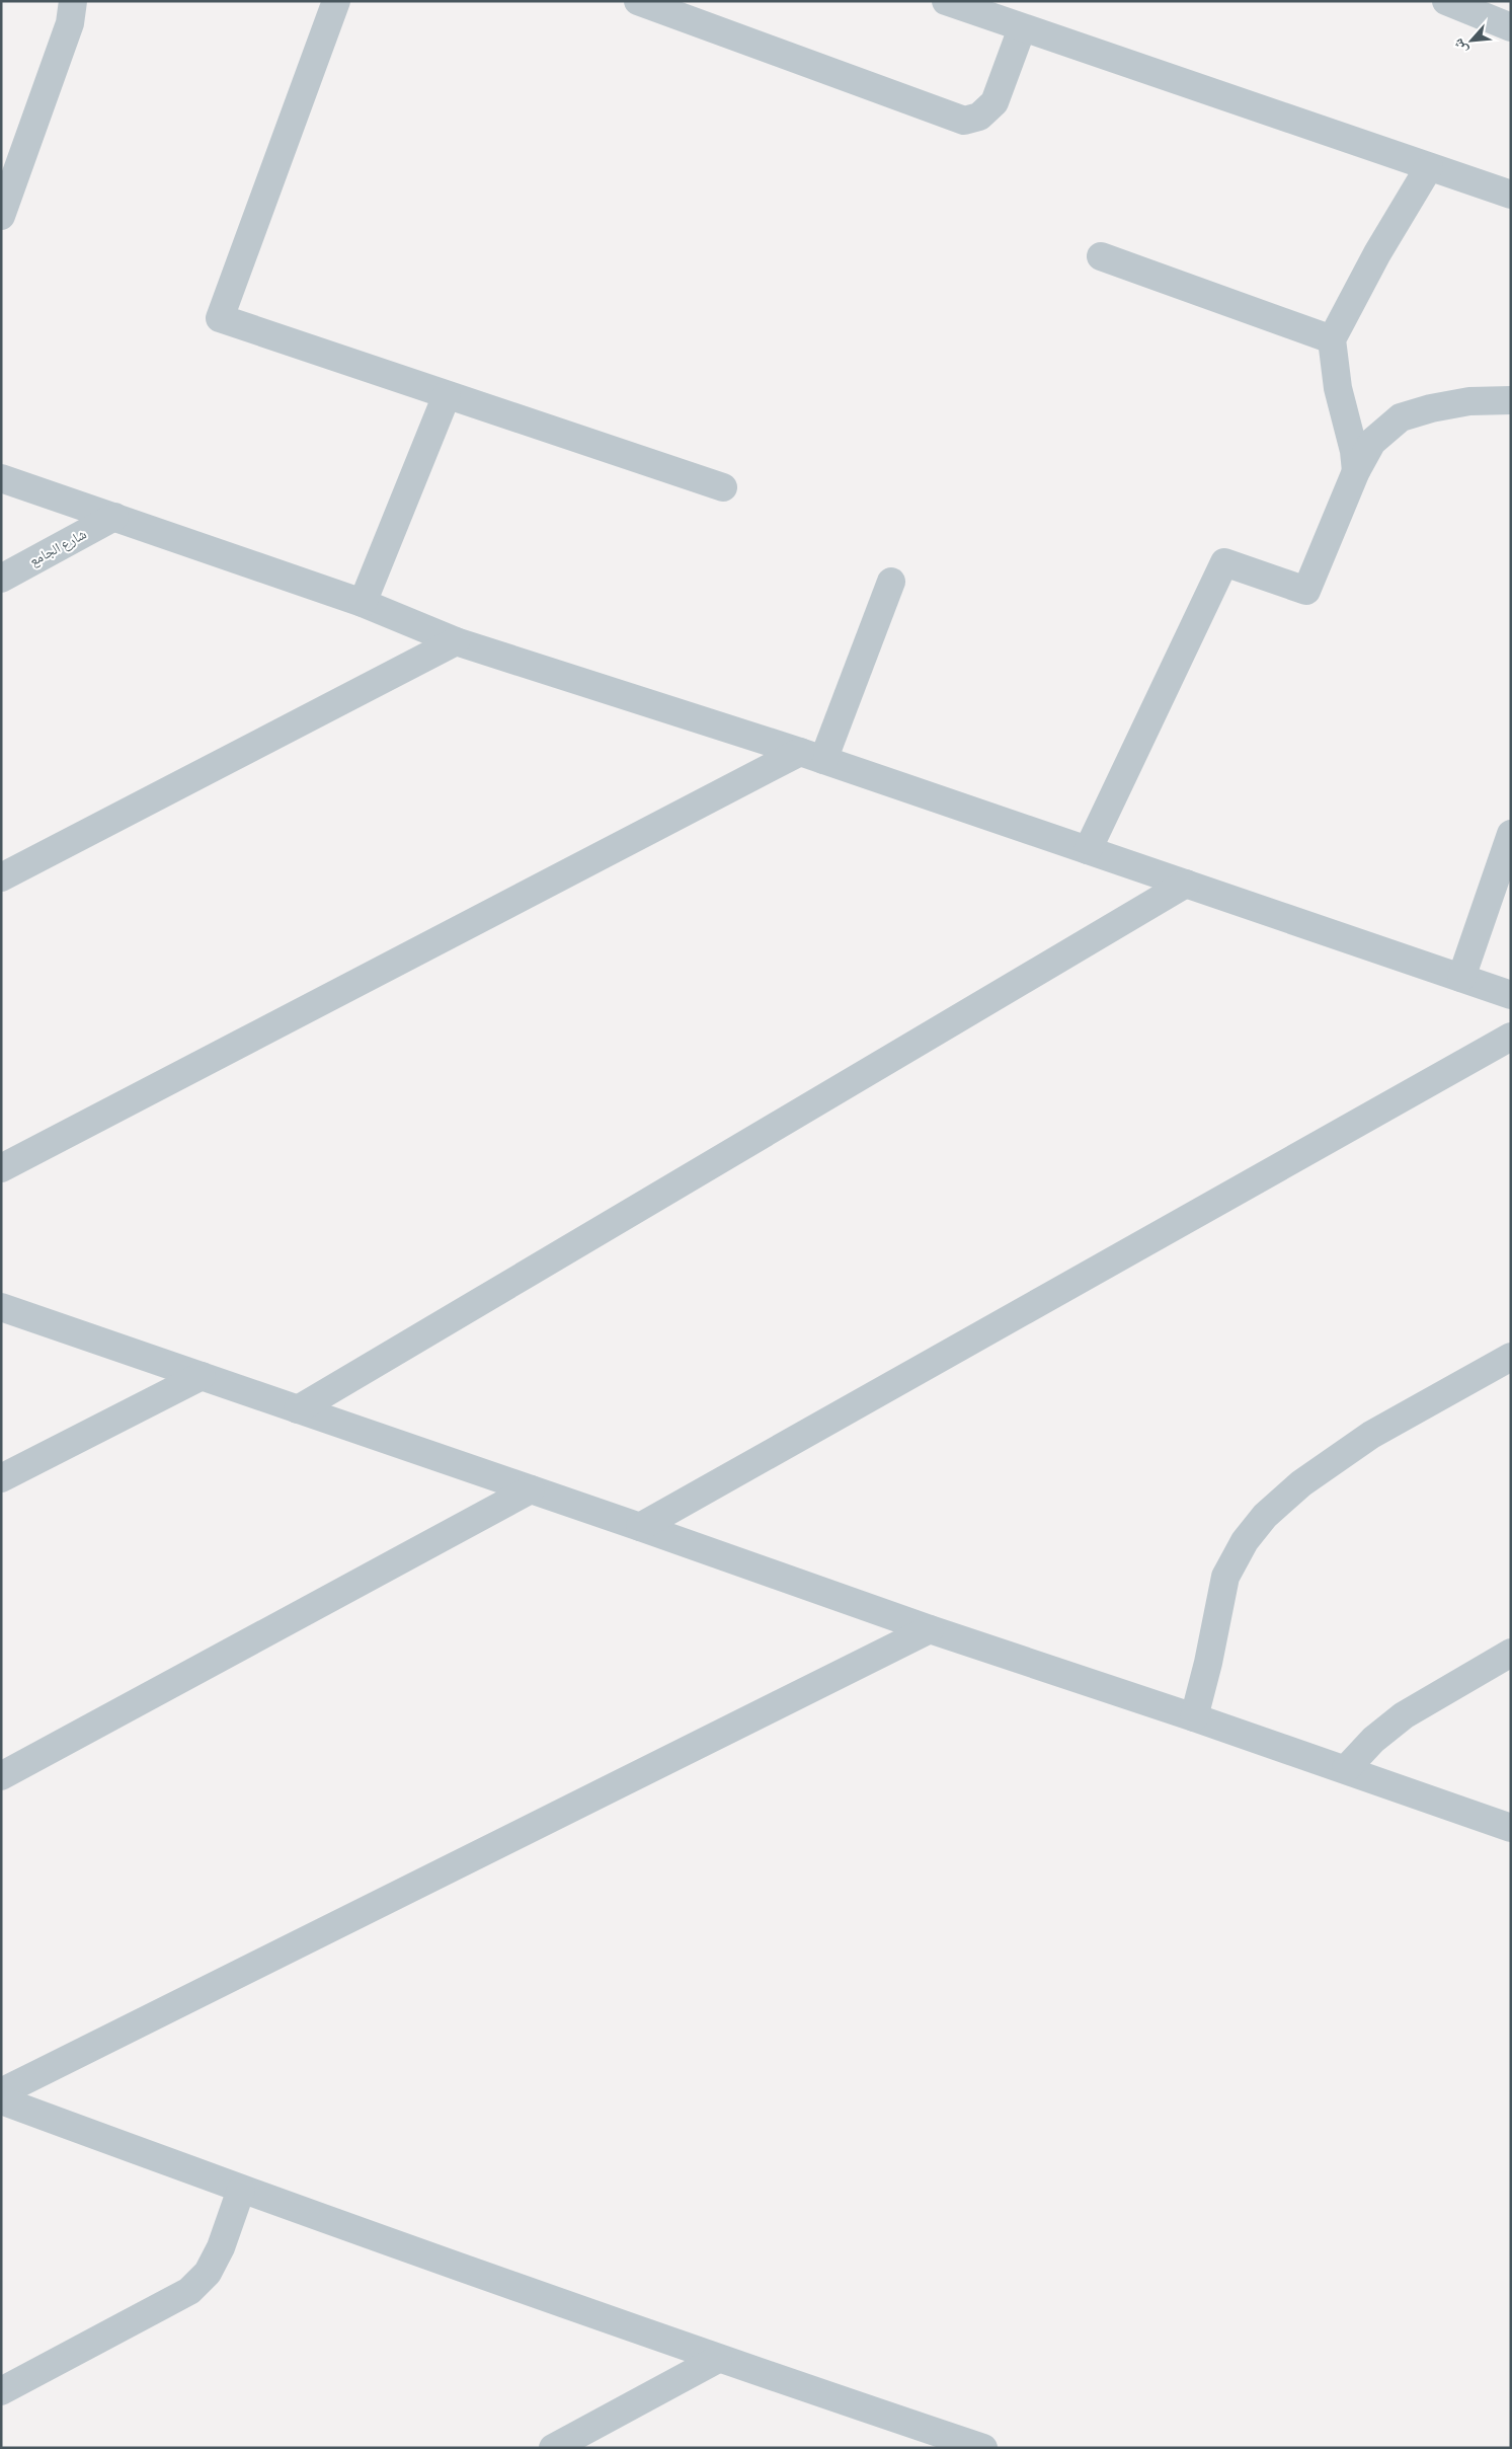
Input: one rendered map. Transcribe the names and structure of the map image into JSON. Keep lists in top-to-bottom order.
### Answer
{
  "streets": {
    "street": ["شارع الجامع"]
  },
  "north": "bottom left"
}
